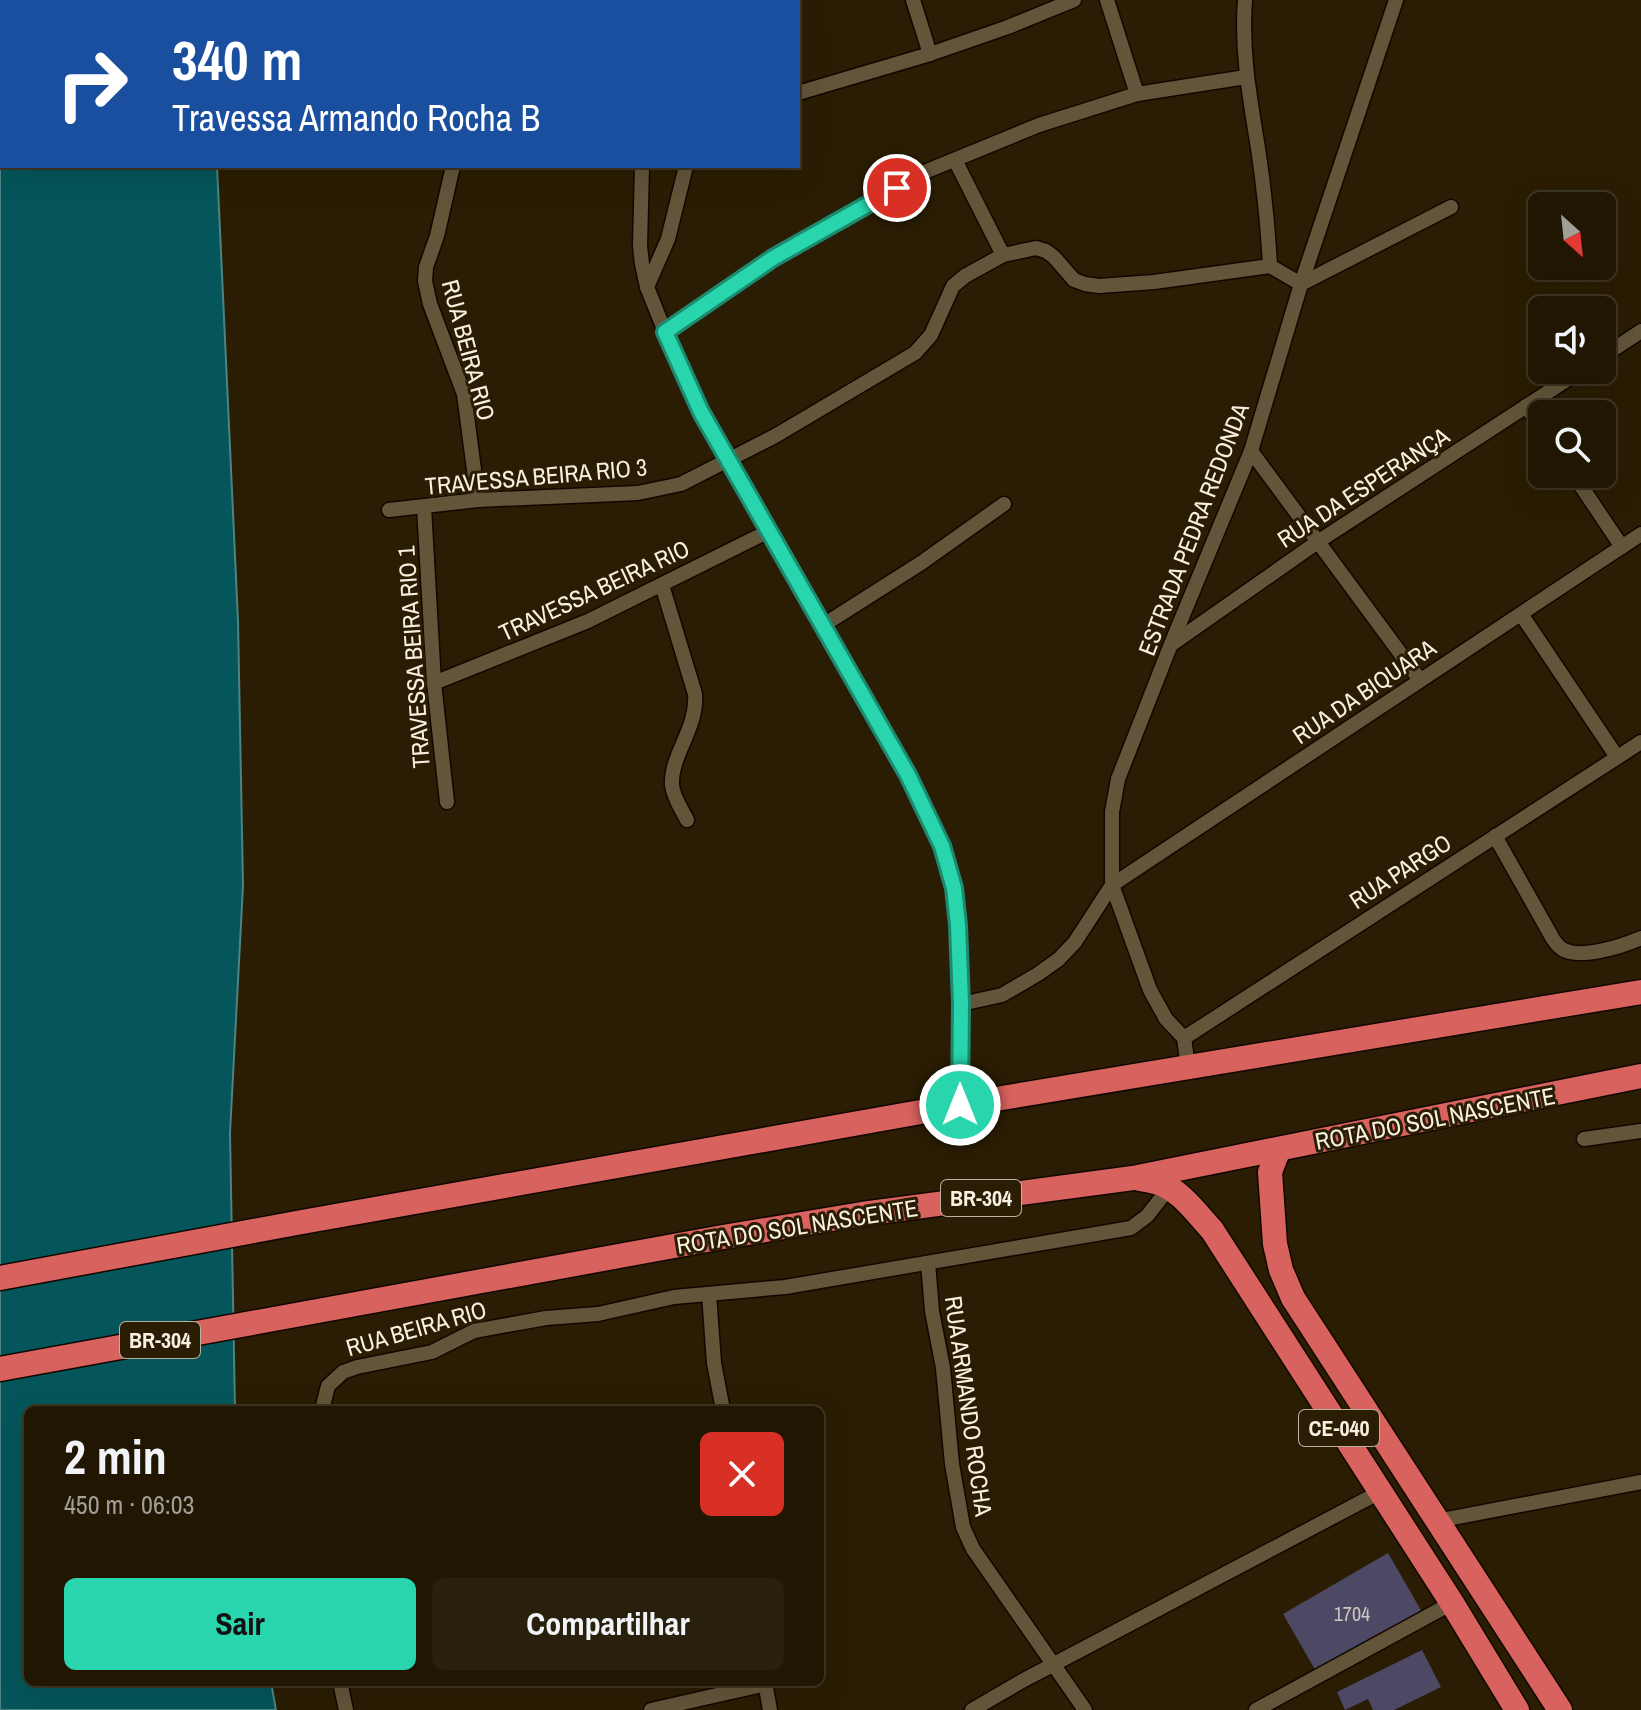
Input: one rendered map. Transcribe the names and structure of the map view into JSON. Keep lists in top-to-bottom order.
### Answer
{
  "streets": {
    "highway": ["ROTA DO SOL NASCENTE", "BR-304", "CE-040"],
    "street": [
      "RUA BEIRA RIO",
      "TRAVESSA BEIRA RIO 3",
      "RUA DA ESPERANÇA",
      "ESTRADA PEDRA REDONDA",
      "TRAVESSA BEIRA RIO",
      "TRAVESSA BEIRA RIO 1",
      "RUA DA BIQUARA",
      "RUA PARGO",
      "RUA ARMANDO ROCHA"
    ]
  },
  "crossings": [
    ["RUA BEIRA RIO", "TRAVESSA BEIRA RIO 3"],
    ["RUA BEIRA RIO", "RUA ARMANDO ROCHA"],
    ["RUA BEIRA RIO", "CE-040"],
    ["TRAVESSA BEIRA RIO 3", "TRAVESSA BEIRA RIO 1"],
    ["RUA DA ESPERANÇA", "ESTRADA PEDRA REDONDA"],
    ["ESTRADA PEDRA REDONDA", "RUA DA BIQUARA"],
    ["TRAVESSA BEIRA RIO", "TRAVESSA BEIRA RIO 1"],
    ["ROTA DO SOL NASCENTE", "CE-040"]
  ],
  "house_numbers": ["1704"],
  "north": "bottom right",
  "page": {
    "turn": ["340 m", "Travessa Armando Rocha B"],
    "heading": ["2 min", "450 m · 06:03"],
    "buttons": ["Sair", "Compartilhar"]
  }
}
